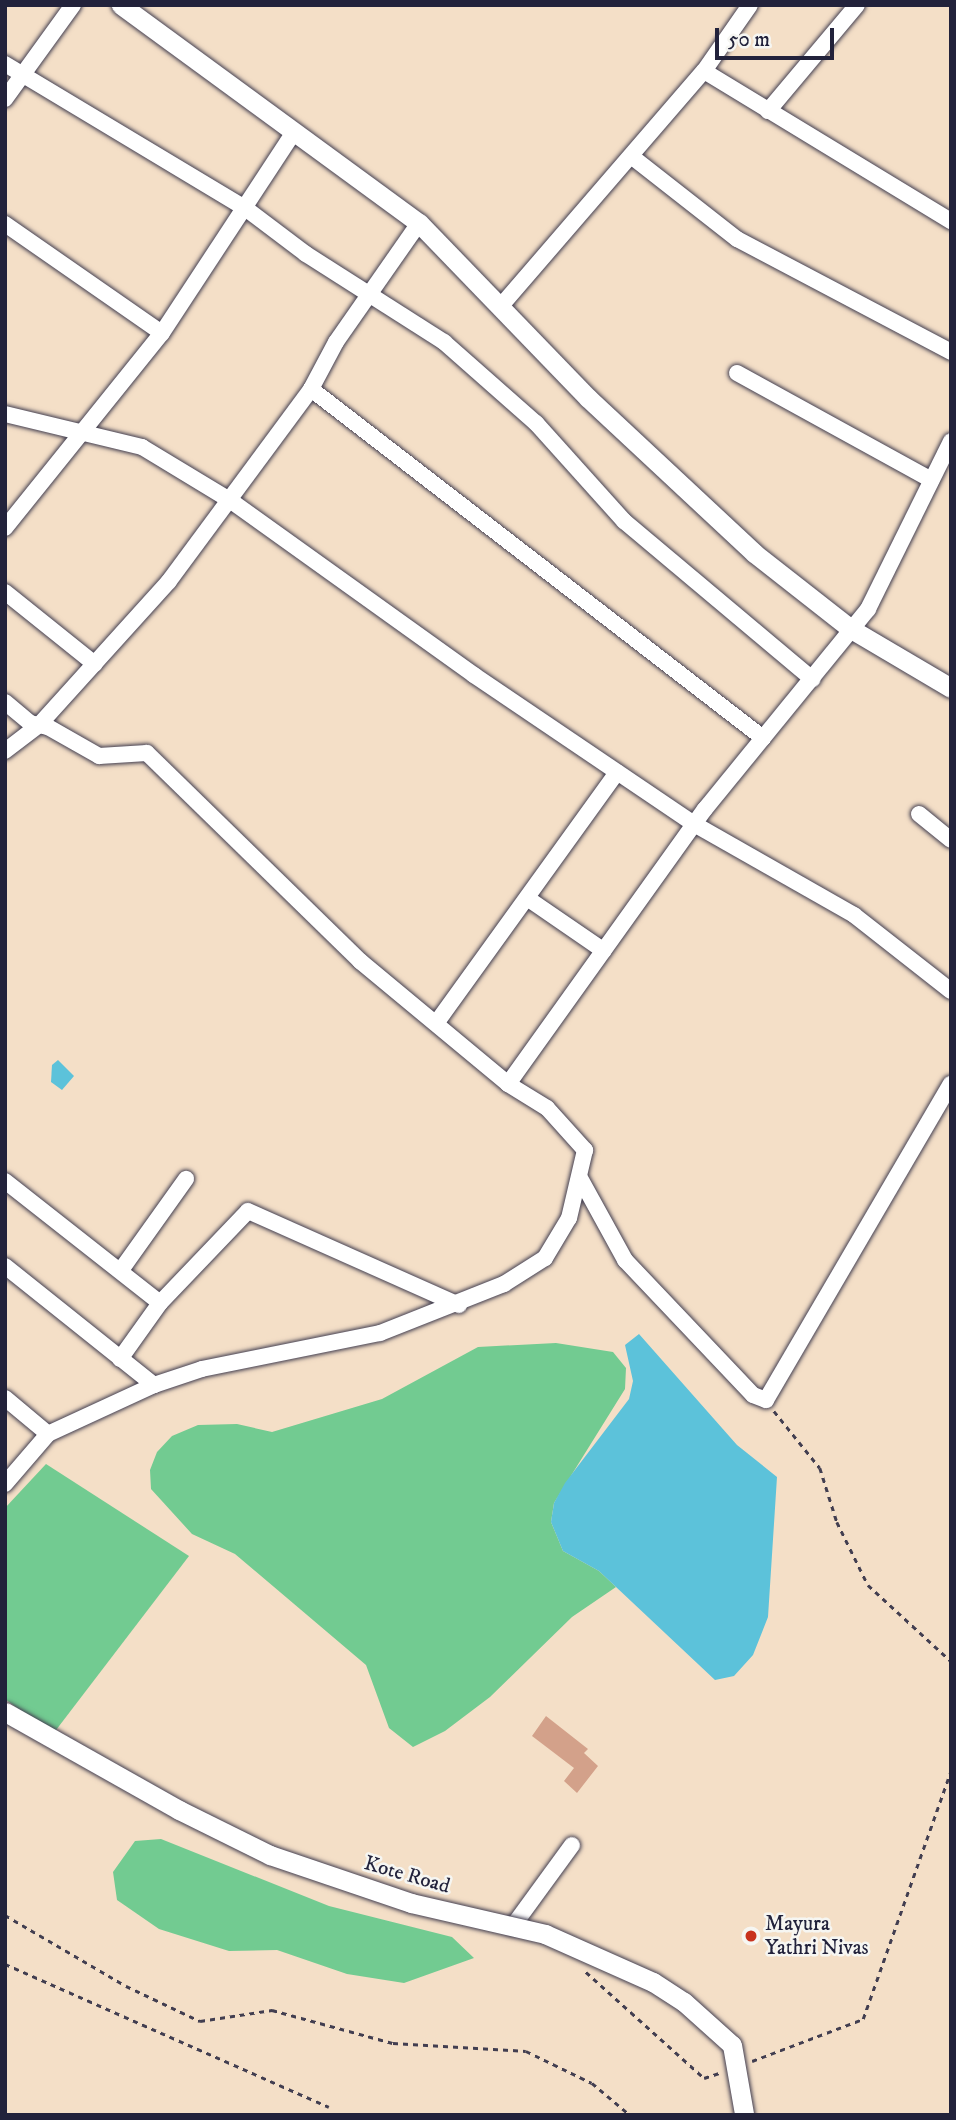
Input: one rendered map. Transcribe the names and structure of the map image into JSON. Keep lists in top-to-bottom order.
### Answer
{
  "streets": {
    "street": ["Kote Road"]
  },
  "places": ["Mayura Yathri Nivas"],
  "scale_bar": "50 m"
}
